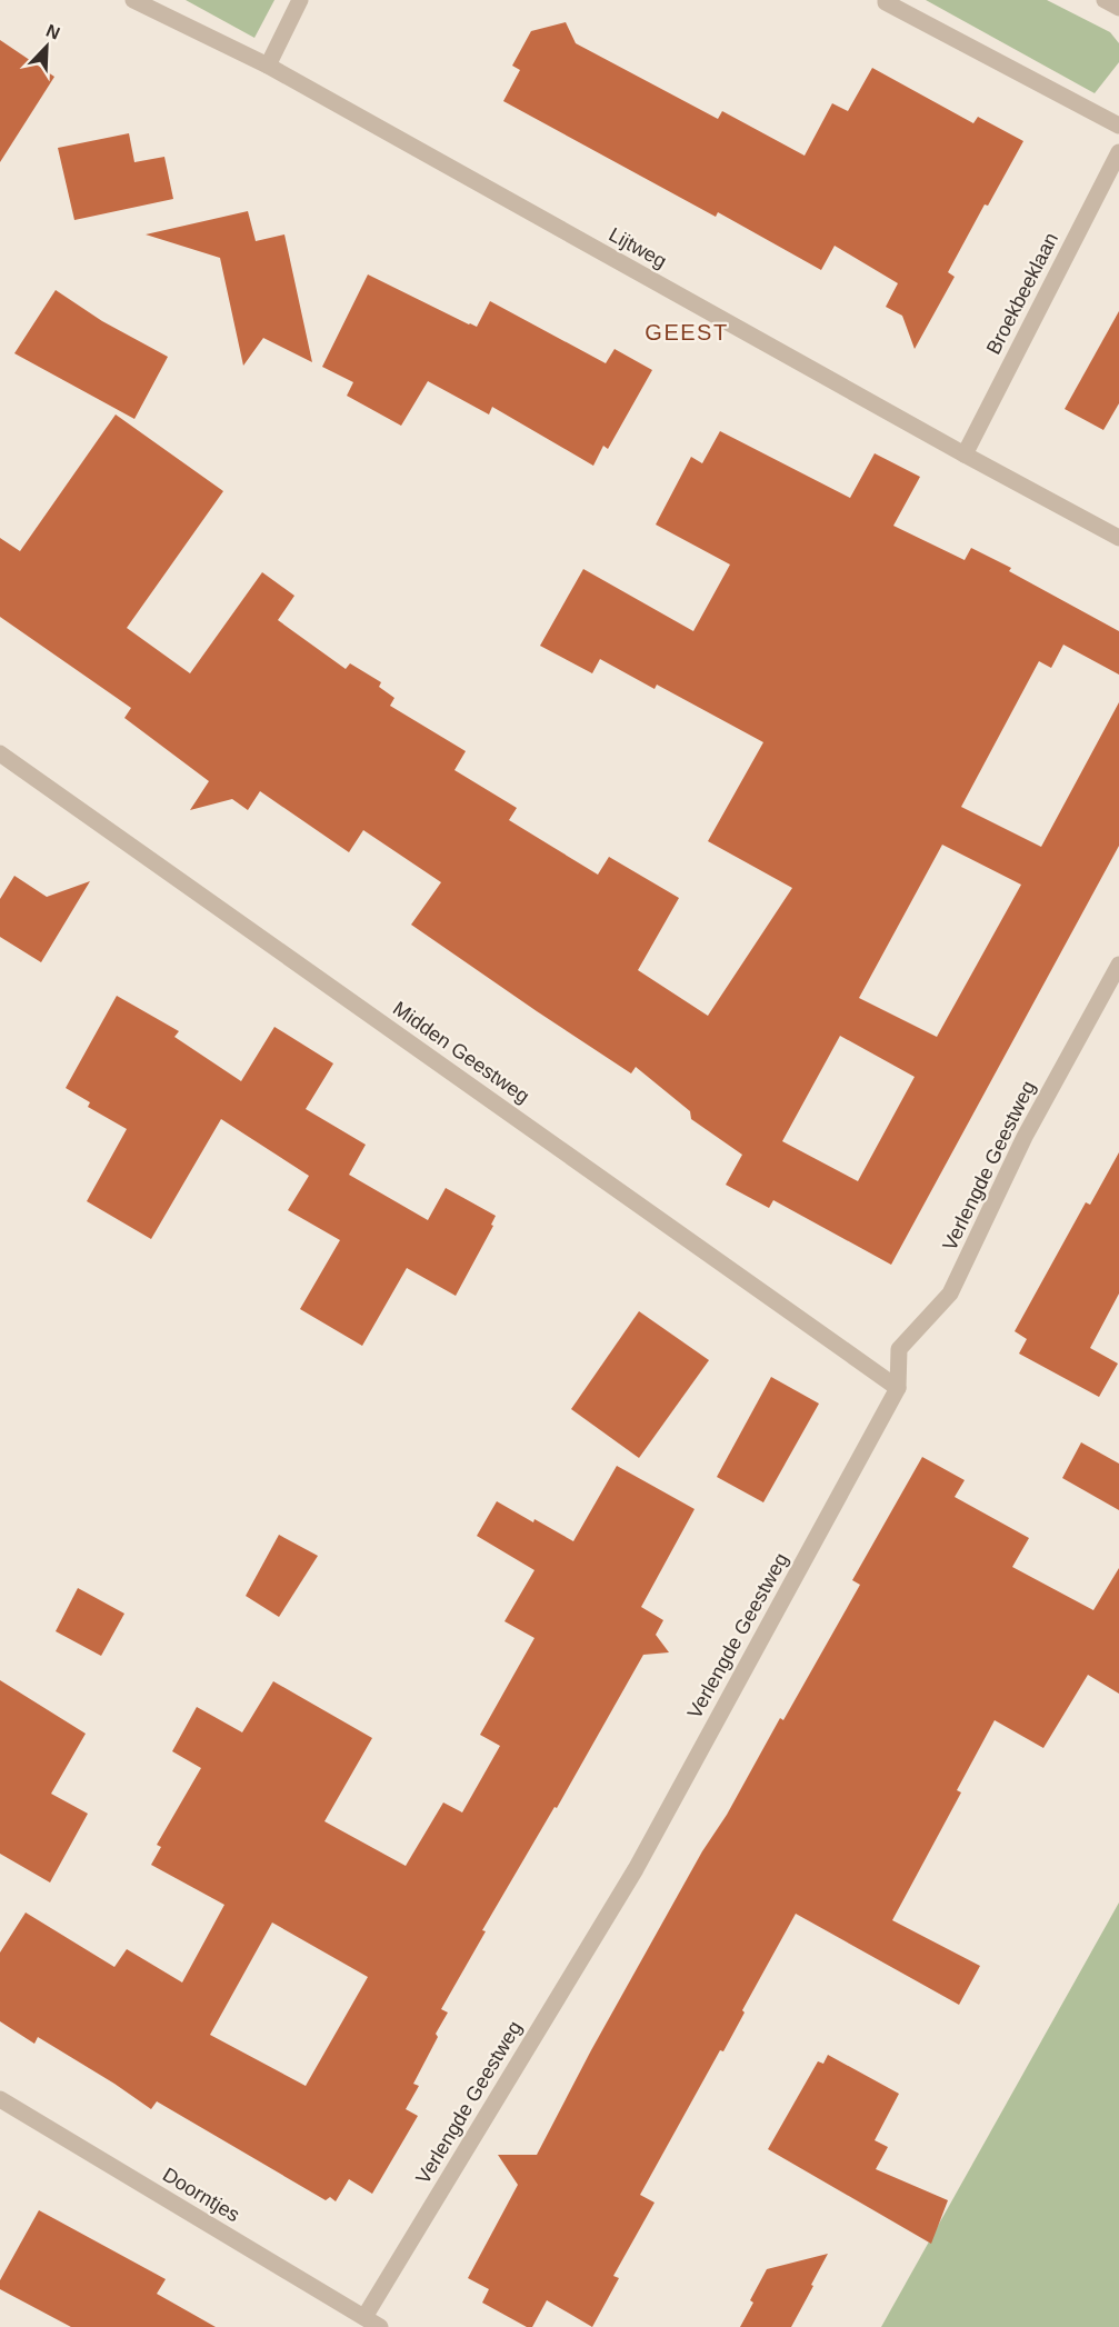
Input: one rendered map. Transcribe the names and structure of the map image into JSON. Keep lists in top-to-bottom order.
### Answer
{
  "streets": {
    "street": [
      "Lijtweg",
      "Broekbeeklaan",
      "Midden Geestweg",
      "Verlengde Geestweg",
      "Doorntjes"
    ]
  },
  "crossings": [
    ["Lijtweg", "Broekbeeklaan"],
    ["Midden Geestweg", "Verlengde Geestweg"],
    ["Verlengde Geestweg", "Doorntjes"]
  ],
  "districts": ["GEEST"],
  "north": "top right"
}
